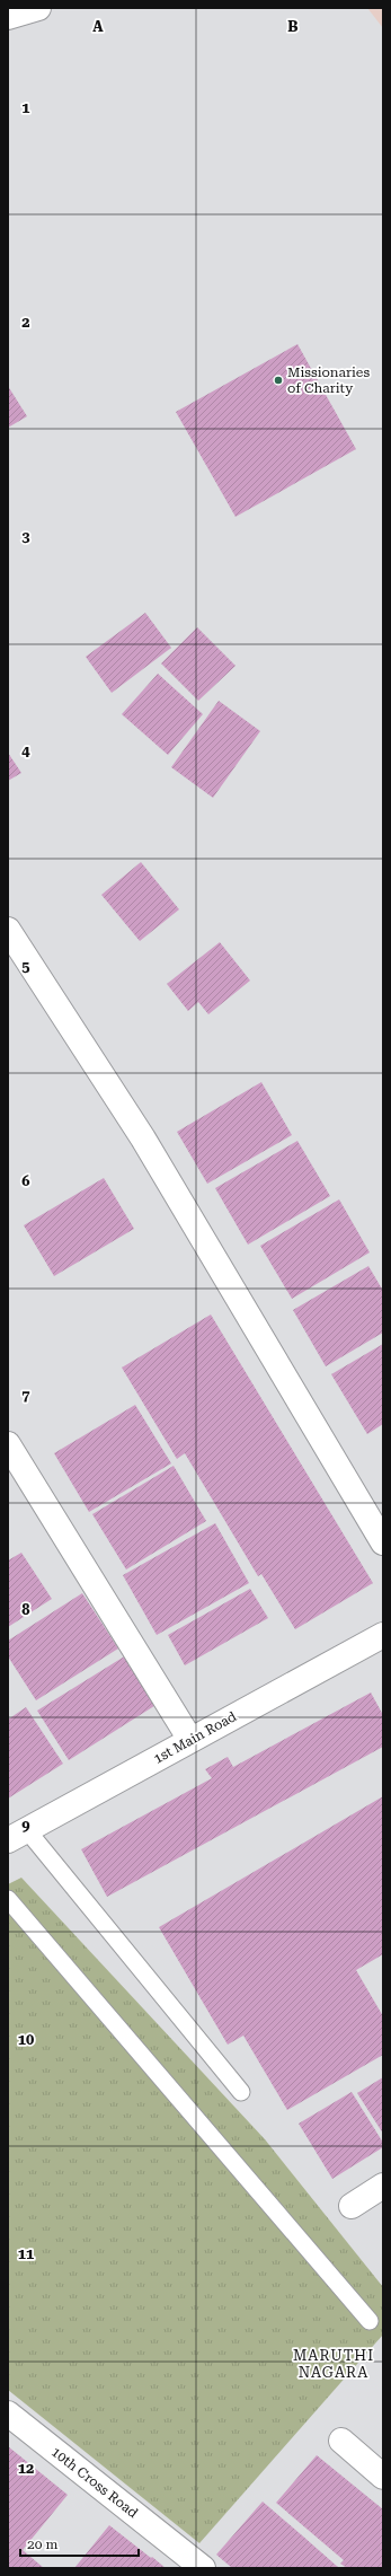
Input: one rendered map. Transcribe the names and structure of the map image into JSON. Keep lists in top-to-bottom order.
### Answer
{
  "streets": {
    "street": ["1st Main Road", "10th Cross Road"]
  },
  "districts": ["MARUTHI NAGARA"],
  "places": ["Missionaries of Charity"],
  "scale_bar": "20 m",
  "grid": {
    "columns": ["A", "B"],
    "rows": [
      "1",
      "2",
      "3",
      "4",
      "5",
      "6",
      "7",
      "8",
      "9",
      "10",
      "11",
      "12"
    ]
  }
}
